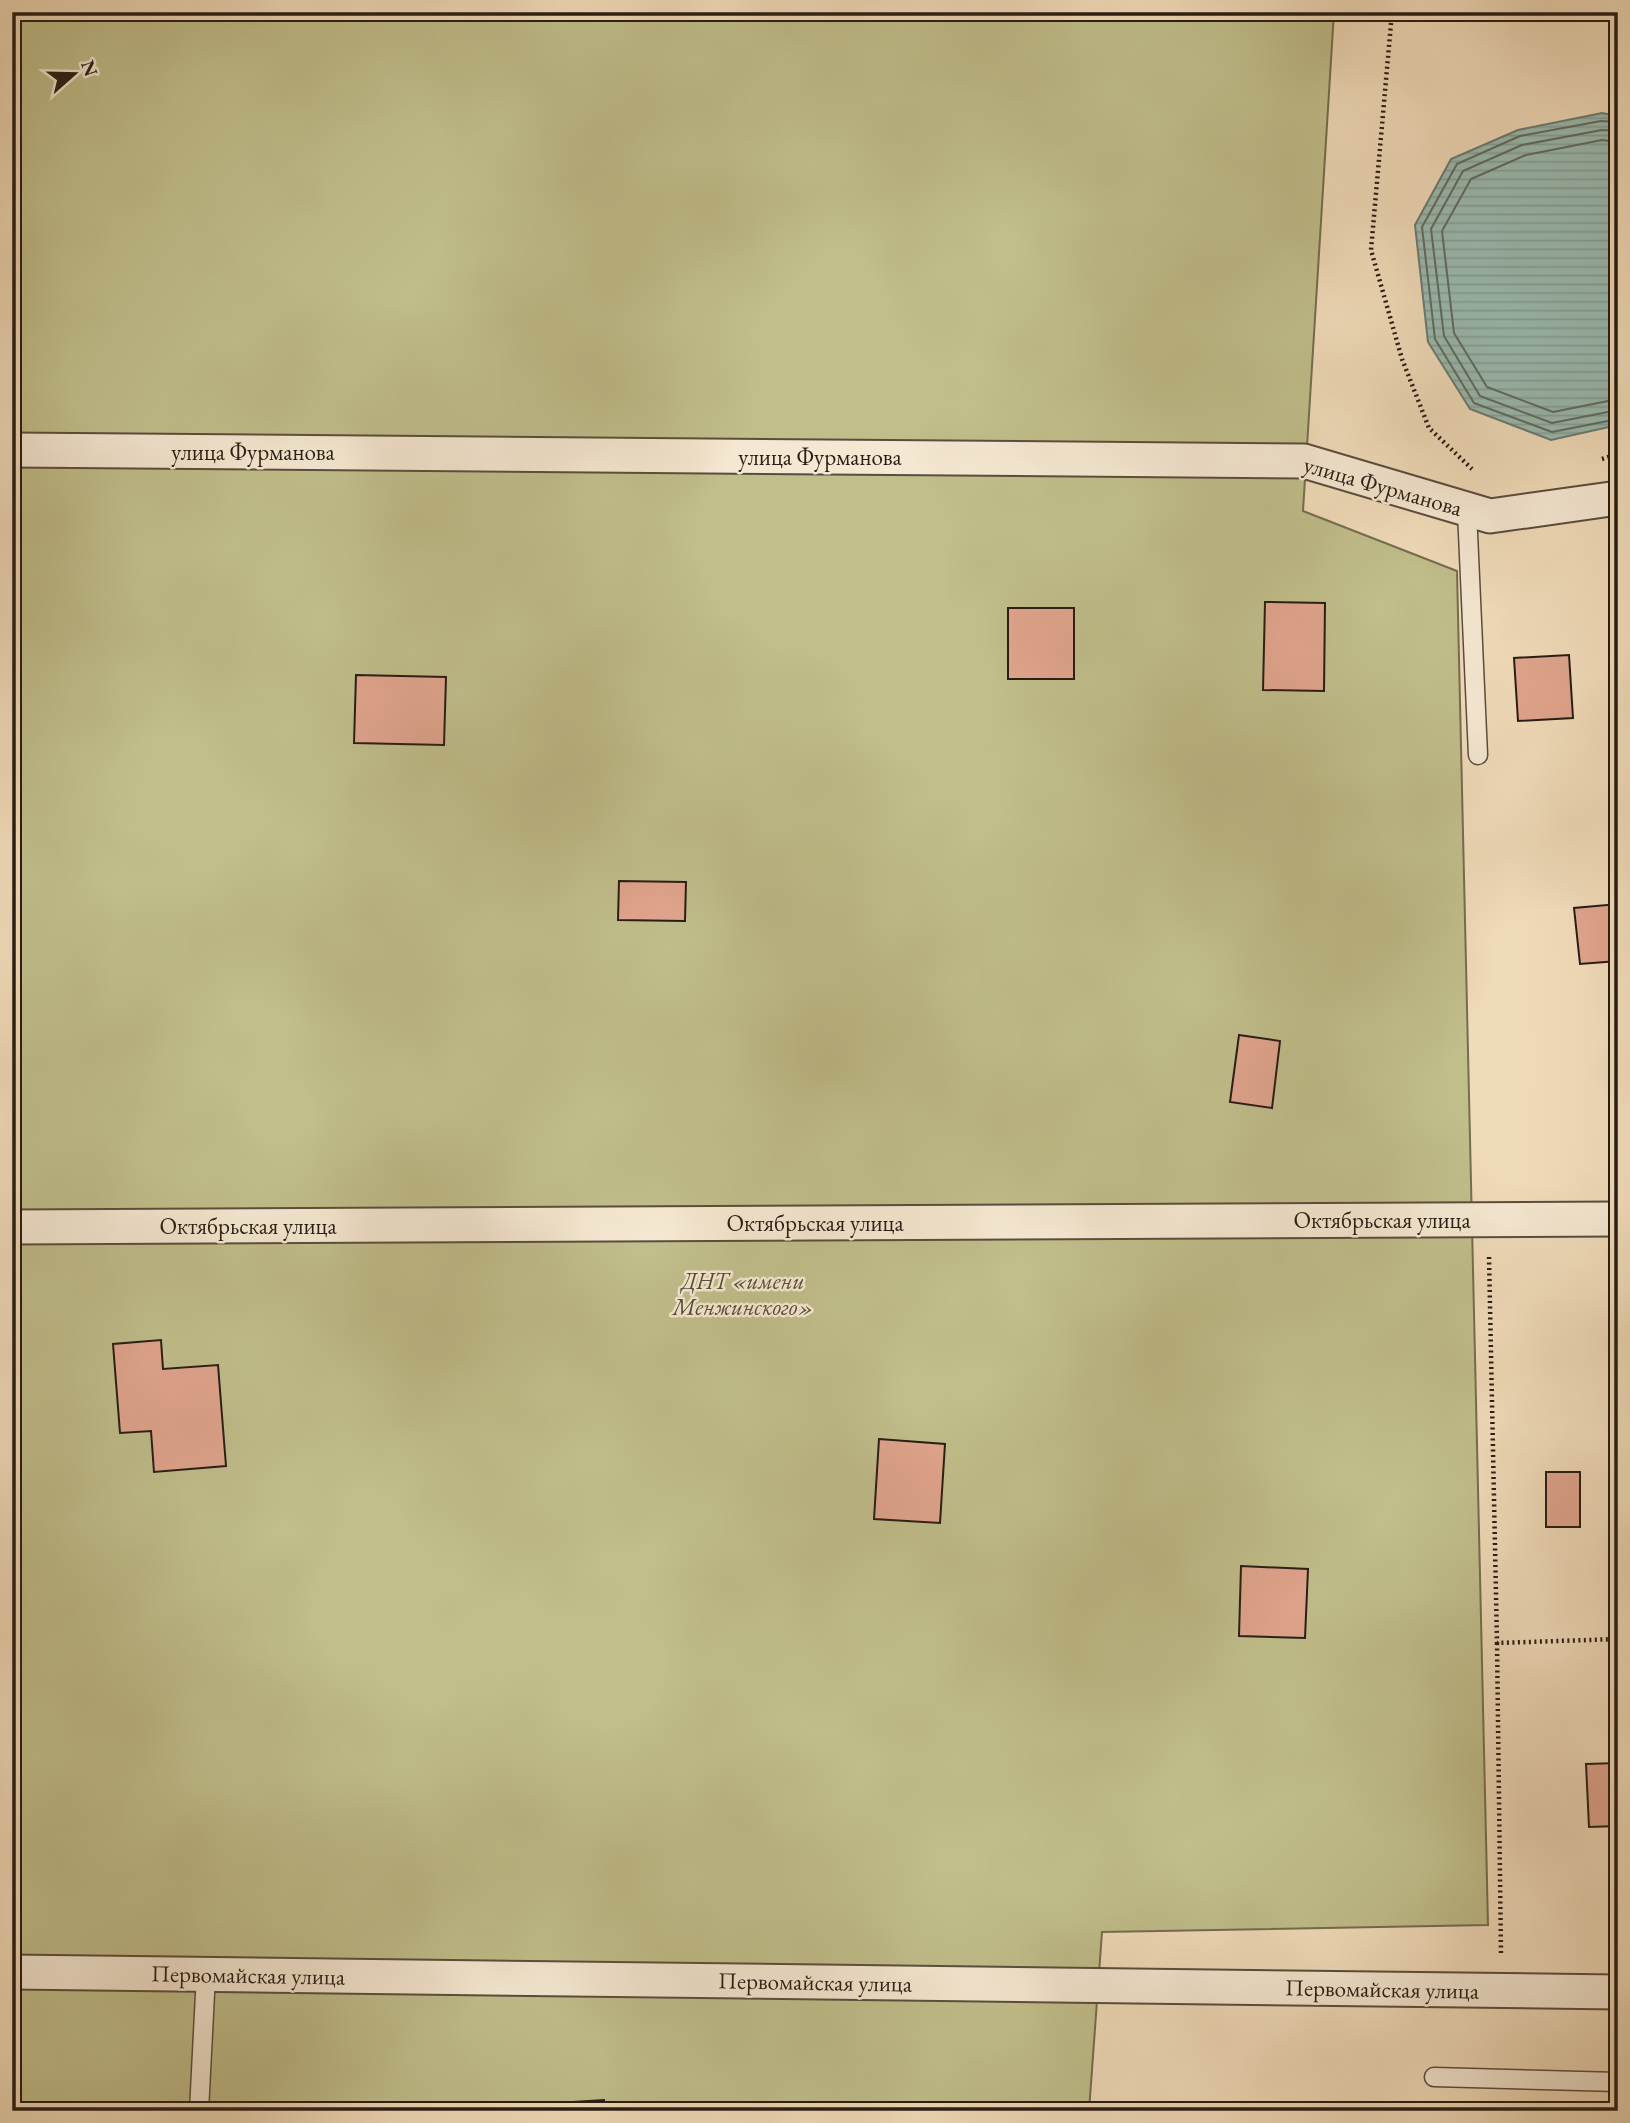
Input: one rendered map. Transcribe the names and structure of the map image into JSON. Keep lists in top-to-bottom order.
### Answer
{
  "streets": {
    "street": ["улица Фурманова", "Октябрьская улица", "Первомайская улица"]
  },
  "parks": ["ДНТ «имени Менжинского»"],
  "north": "right"
}
